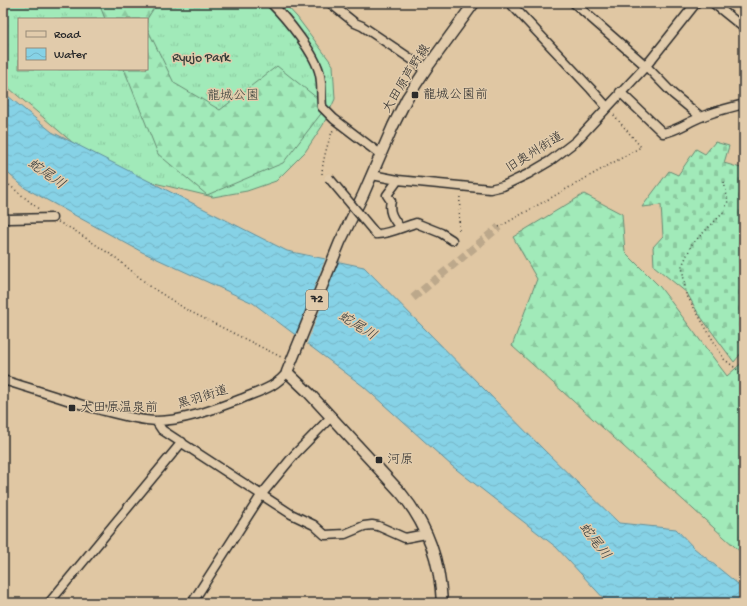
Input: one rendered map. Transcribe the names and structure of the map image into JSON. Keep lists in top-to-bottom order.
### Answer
{
  "streets": {
    "main road": ["大田原芦野線", "72"],
    "street": ["旧奥州街道", "黒羽街道"]
  },
  "crossings": [
    ["大田原芦野線", "旧奥州街道"],
    ["大田原芦野線", "72"],
    ["旧奥州街道", "72"],
    ["72", "黒羽街道"]
  ],
  "water": ["蛇尾川"],
  "parks": ["Ryujo Park", "龍城公園"],
  "places": {
    "transit": ["龍城公園前", "大田原温泉前", "河原"]
  },
  "legend": ["Road", "Water"]
}
